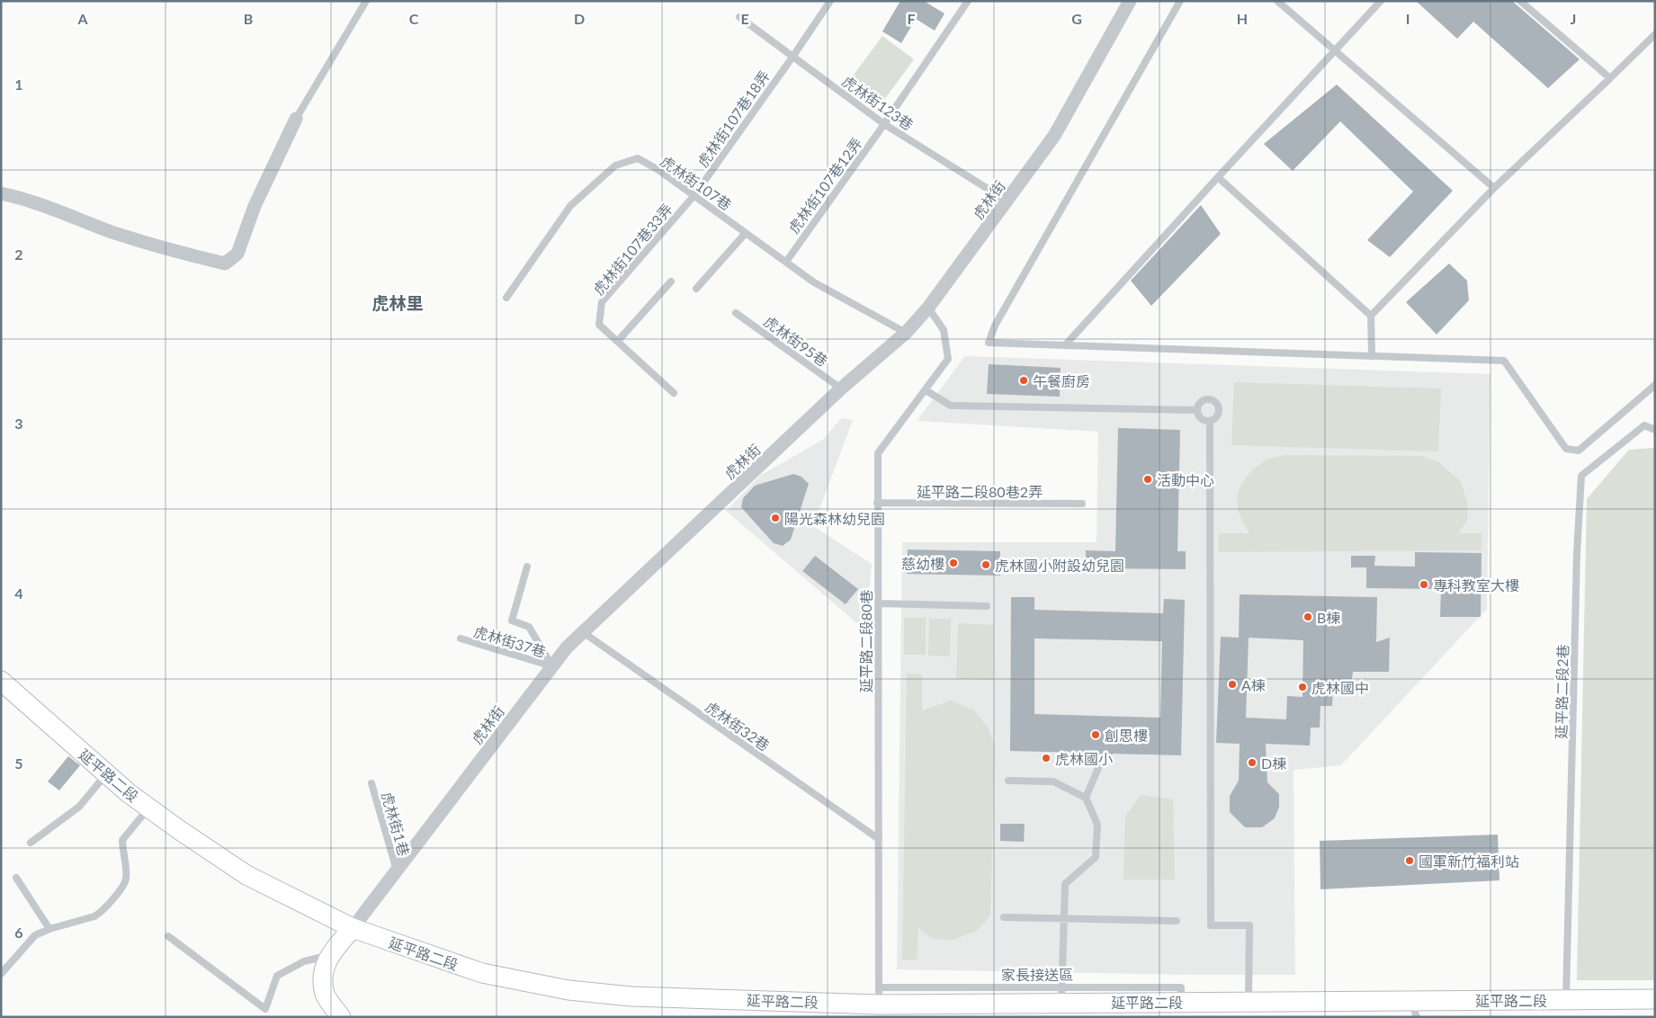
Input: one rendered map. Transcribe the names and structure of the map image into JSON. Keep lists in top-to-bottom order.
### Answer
{
  "streets": {
    "street": ["虎林街", "延平路二段"],
    "lane": [
      "虎林街123巷",
      "虎林街107巷18弄",
      "虎林街107巷",
      "虎林街107巷12弄",
      "虎林街107巷33弄",
      "虎林街95巷",
      "延平路二段80巷2弄",
      "虎林街37巷",
      "延平路二段80巷",
      "延平路二段2巷",
      "虎林街32巷",
      "虎林街1巷"
    ]
  },
  "crossings": [
    ["虎林街123巷", "虎林街107巷18弄"],
    ["虎林街123巷", "虎林街107巷12弄"],
    ["虎林街123巷", "虎林街"],
    ["虎林街107巷18弄", "虎林街107巷"],
    ["虎林街107巷18弄", "虎林街107巷33弄"],
    ["虎林街107巷", "虎林街107巷12弄"],
    ["虎林街107巷", "虎林街"],
    ["虎林街107巷", "虎林街107巷33弄"],
    ["虎林街", "虎林街95巷"],
    ["虎林街", "虎林街37巷"],
    ["虎林街", "延平路二段80巷"],
    ["虎林街", "虎林街32巷"],
    ["虎林街", "延平路二段"],
    ["虎林街", "虎林街1巷"],
    ["延平路二段80巷2弄", "延平路二段80巷"],
    ["延平路二段80巷", "虎林街32巷"],
    ["延平路二段80巷", "延平路二段"],
    ["延平路二段2巷", "延平路二段"]
  ],
  "districts": ["虎林里"],
  "places": [
    "午餐廚房",
    "活動中心",
    "陽光森林幼兒園",
    "慈幼樓",
    "虎林國小附設幼兒園",
    "專科教室大樓",
    "B棟",
    "A棟",
    "虎林國中",
    "創思樓",
    "虎林國小",
    "D棟",
    "國軍新竹福利站"
  ],
  "grid": {
    "columns": [
      "A",
      "B",
      "C",
      "D",
      "E",
      "F",
      "G",
      "H",
      "I",
      "J"
    ],
    "rows": [
      "1",
      "2",
      "3",
      "4",
      "5",
      "6"
    ]
  }
}
